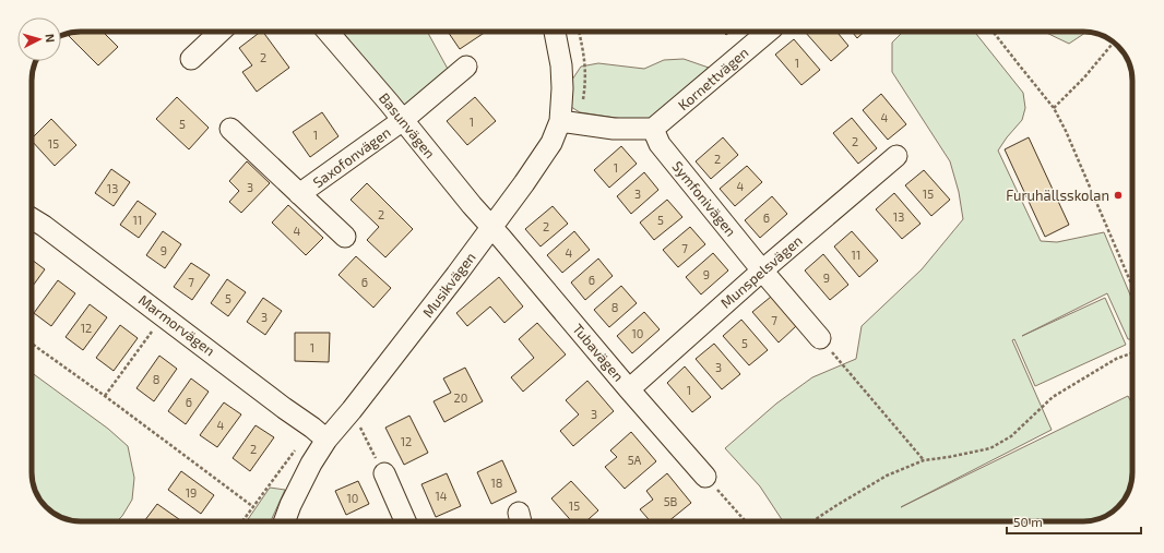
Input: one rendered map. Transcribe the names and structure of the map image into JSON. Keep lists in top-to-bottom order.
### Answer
{
  "streets": {
    "street": [
      "Kornettvägen",
      "Basunvägen",
      "Saxofonvägen",
      "Symfonivägen",
      "Munspelsvägen",
      "Musikvägen",
      "Marmorvägen",
      "Tubavägen"
    ]
  },
  "crossings": [
    ["Kornettvägen", "Symfonivägen"],
    ["Basunvägen", "Saxofonvägen"],
    ["Basunvägen", "Musikvägen"],
    ["Basunvägen", "Tubavägen"],
    ["Symfonivägen", "Munspelsvägen"],
    ["Munspelsvägen", "Tubavägen"],
    ["Musikvägen", "Marmorvägen"],
    ["Musikvägen", "Tubavägen"]
  ],
  "places": ["Furuhällsskolan"],
  "house_numbers": [
    "2",
    "1",
    "4",
    "1",
    "5",
    "1",
    "2",
    "15",
    "2",
    "1",
    "4",
    "3",
    "13",
    "3",
    "15",
    "2",
    "13",
    "6",
    "11",
    "5",
    "2",
    "4",
    "7",
    "9",
    "4",
    "11",
    "9",
    "9",
    "6",
    "7",
    "6",
    "5",
    "8",
    "3",
    "7",
    "12",
    "10",
    "5",
    "1",
    "3",
    "8",
    "1",
    "20",
    "6",
    "3",
    "4",
    "12",
    "2",
    "5A",
    "18",
    "19",
    "14",
    "10",
    "5B",
    "15"
  ],
  "scale_bar": "50 m",
  "north": "right"
}
